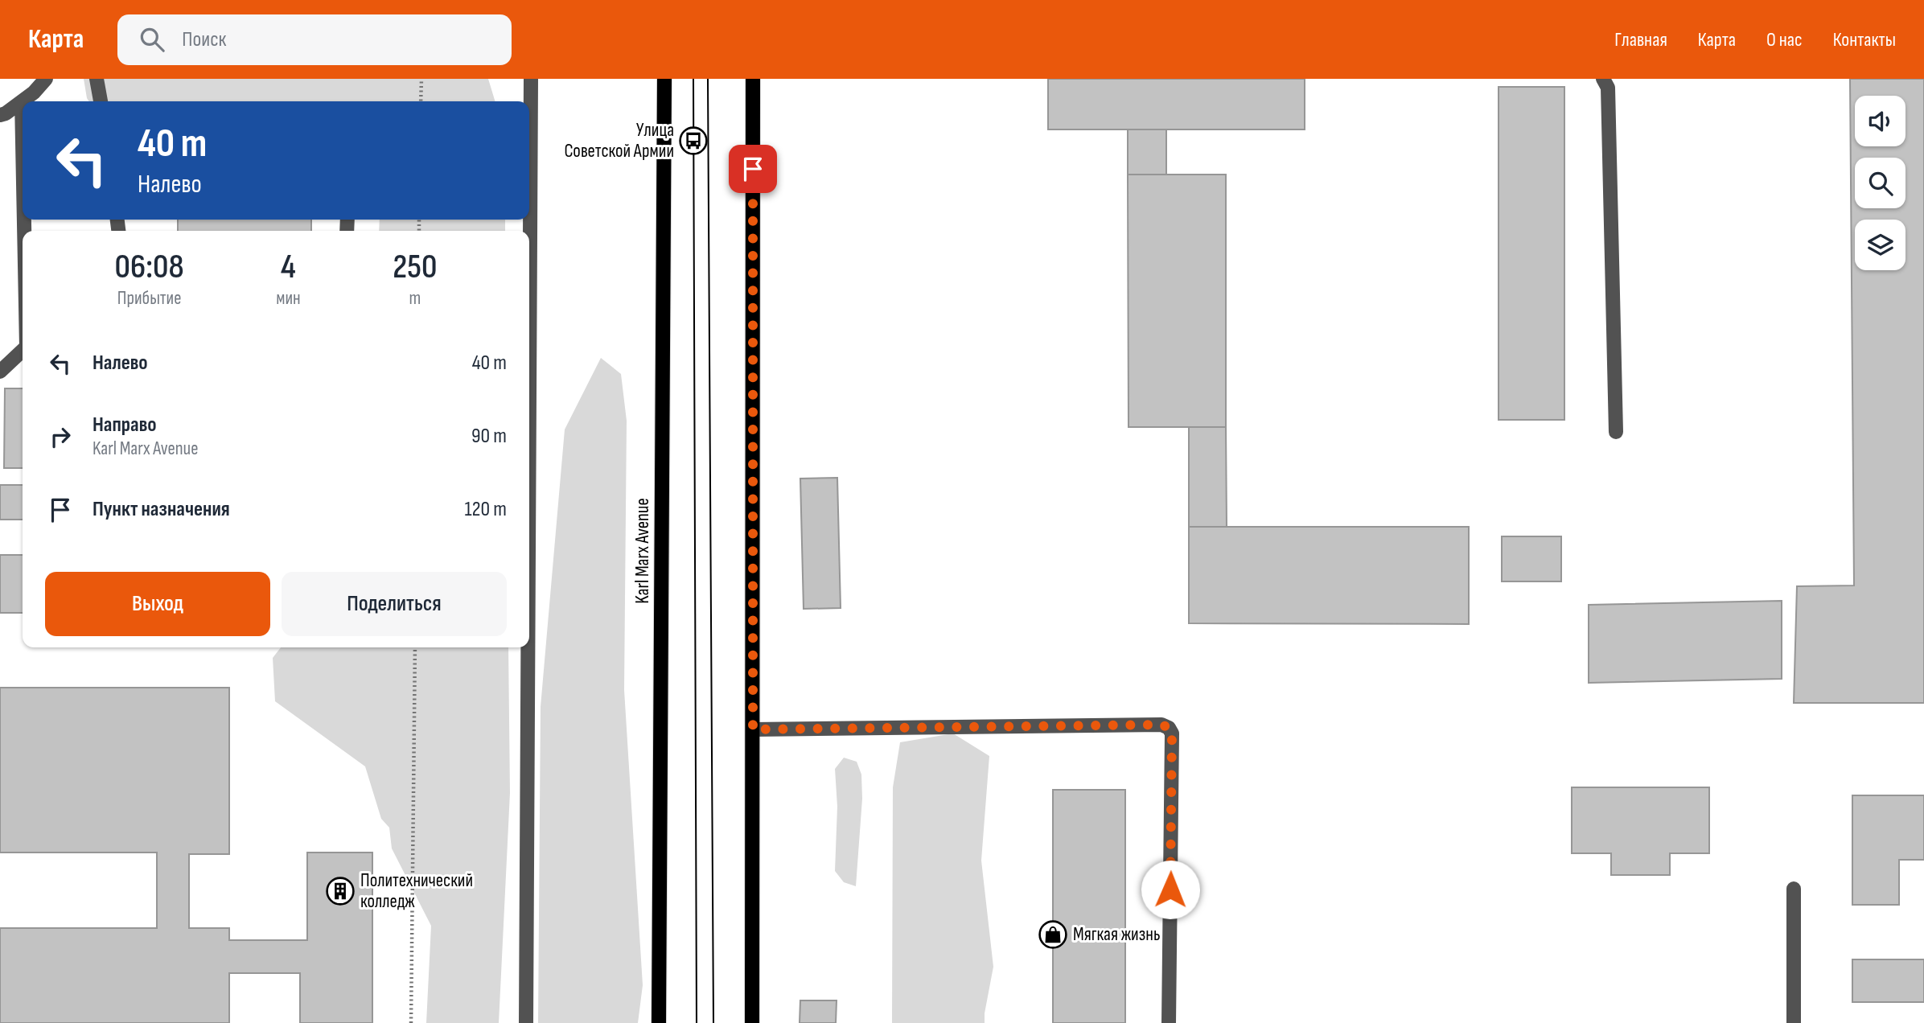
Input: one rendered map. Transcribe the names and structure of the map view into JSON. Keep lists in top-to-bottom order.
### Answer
{
  "streets": {
    "main road": ["Karl Marx Avenue"]
  },
  "places": {
    "bus stop": ["Улица Советской Армии"],
    "building": ["Политехнический колледж"],
    "shop": ["Мягкая жизнь"]
  },
  "page": {
    "header": "Карта",
    "search": "Поиск",
    "nav": [
      "Главная",
      "Карта",
      "О нас",
      "Контакты"
    ],
    "turn": ["40 m", "Налево"],
    "eta": [
      "06:08",
      "Прибытие",
      "4",
      "мин",
      "250",
      "m"
    ],
    "list": [
      {
        "name": "Налево",
        "value": "40 m"
      },
      {
        "name": "Направо",
        "note": "Karl Marx Avenue",
        "value": "90 m"
      },
      {
        "name": "Пункт назначения",
        "value": "120 m"
      }
    ],
    "buttons": ["Выход", "Поделиться"]
  }
}
